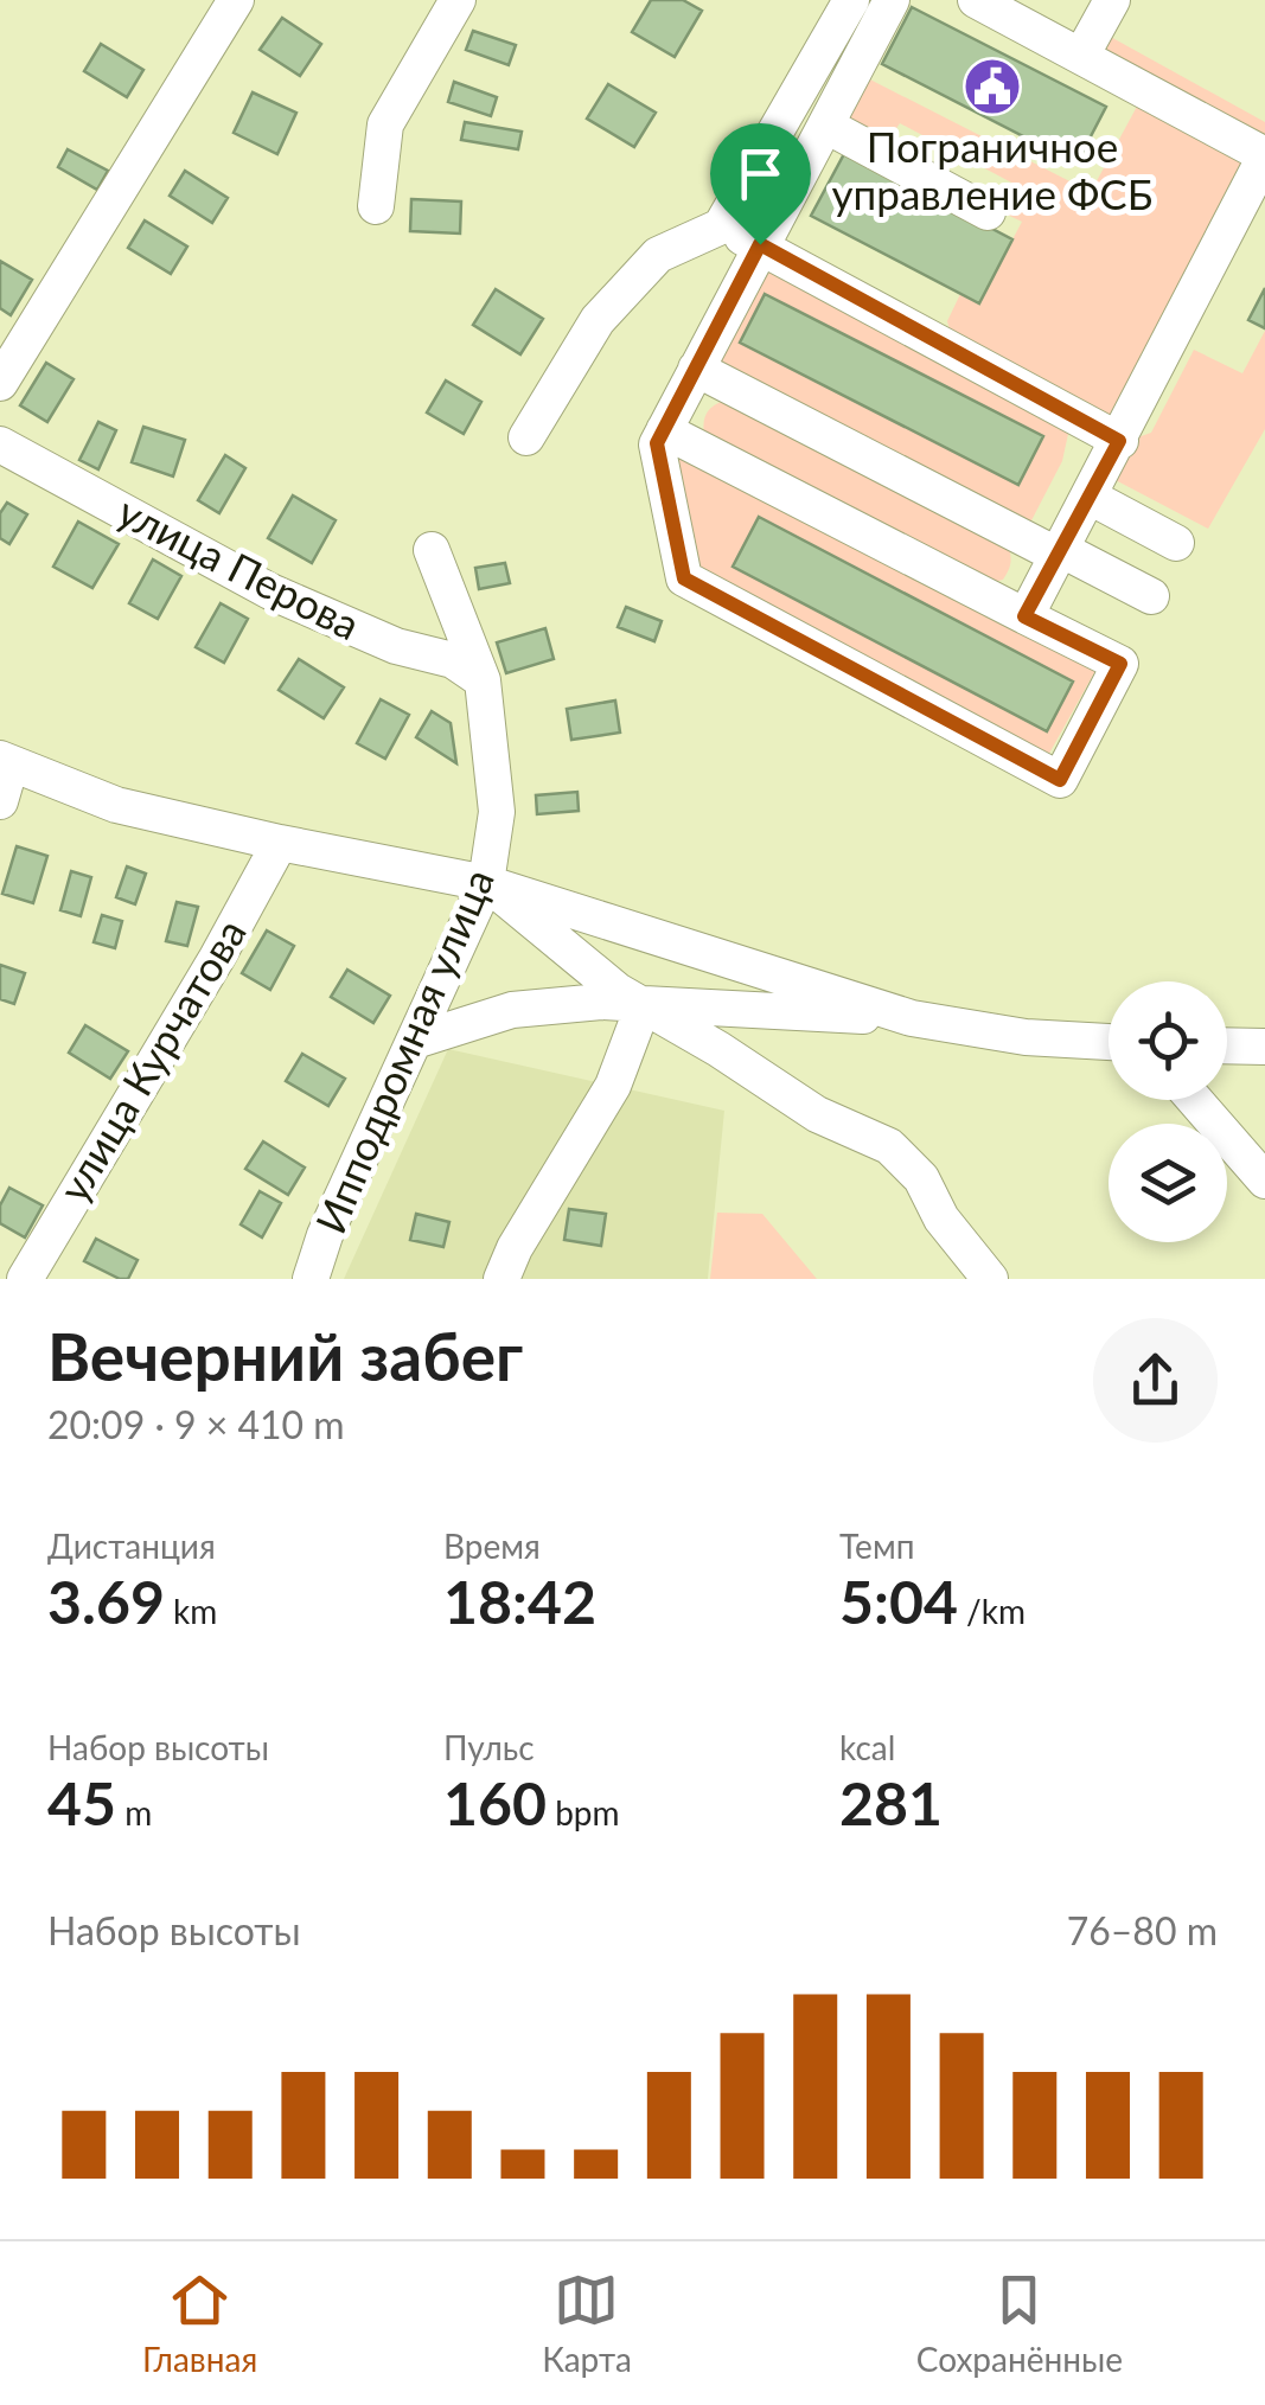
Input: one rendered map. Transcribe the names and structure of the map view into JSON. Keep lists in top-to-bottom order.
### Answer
{
  "streets": {
    "street": ["улица Перова", "Ипподромная улица", "улица Курчатова"]
  },
  "crossings": [
    ["улица Перова", "Ипподромная улица"]
  ],
  "places": {
    "public building": ["Пограничное управление ФСБ"]
  },
  "page": {
    "heading": ["Вечерний забег", "20:09 · 9 × 410 m"],
    "stats": [
      ["Дистанция", "3.69 km"],
      ["Время", "18:42"],
      ["Темп", "5:04 /km"],
      ["Набор высоты", "45 m"],
      ["Пульс", "160 bpm"],
      ["kcal", "281"]
    ],
    "chart": ["Набор высоты", "76–80 m"],
    "tabs": ["Главная", "Карта", "Сохранённые"]
  }
}
